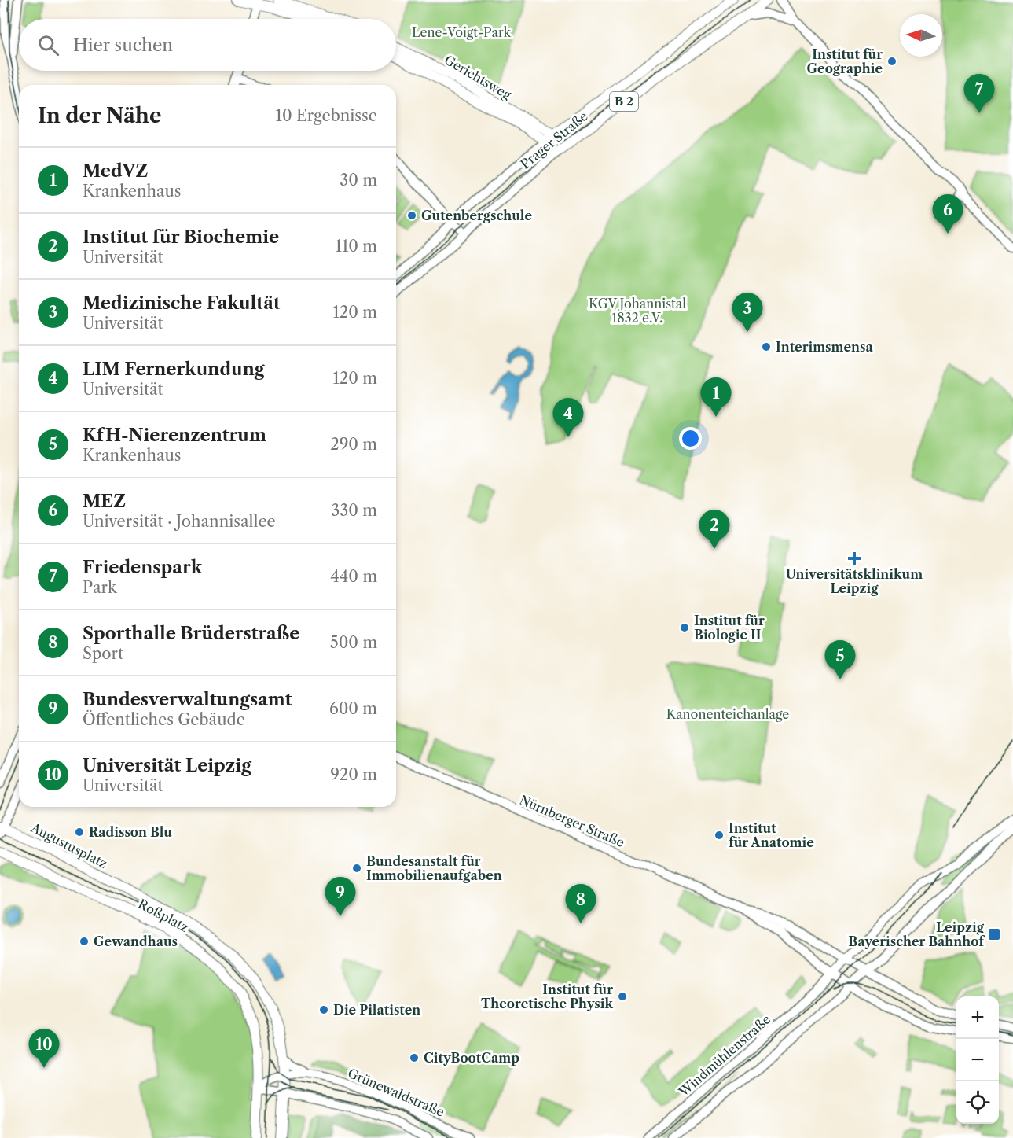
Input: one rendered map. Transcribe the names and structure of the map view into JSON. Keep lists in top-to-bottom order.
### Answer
{
  "streets": {
    "main road": [
      "Gerichtsweg",
      "B 2",
      "Prager Straße",
      "Nürnberger Straße",
      "Augustusplatz",
      "Roßplatz",
      "Windmühlenstraße",
      "Grünewaldstraße"
    ]
  },
  "crossings": [
    ["Gerichtsweg", "Prager Straße"],
    ["B 2", "Prager Straße"],
    ["Nürnberger Straße", "Windmühlenstraße"],
    ["Augustusplatz", "Roßplatz"],
    ["Roßplatz", "Grünewaldstraße"]
  ],
  "parks": ["Lene-Voigt-Park", "KGV Johannistal 1832 e.V.", "Kanonenteichanlage"],
  "places": {
    "other": [
      "Institut für Geographie",
      "Gutenbergschule",
      "Interimsmensa",
      "Institut für Biologie II",
      "Radisson Blu",
      "Institut für Anatomie",
      "Bundesanstalt für Immobilienaufgaben",
      "Gewandhaus",
      "Institut für Theoretische Physik",
      "Die Pilatisten",
      "CityBootCamp"
    ],
    "health": ["Universitätsklinikum Leipzig"],
    "transit": ["Leipzig Bayerischer Bahnhof"]
  },
  "north": "left",
  "page": {
    "search": "Hier suchen",
    "pins": [
      "7",
      "6",
      "3",
      "1",
      "4",
      "2",
      "5",
      "9",
      "8",
      "10"
    ],
    "heading": ["In der Nähe", "10 Ergebnisse"],
    "list": [
      {
        "mark": "1",
        "name": "MedVZ",
        "note": "Krankenhaus",
        "value": "30 m"
      },
      {
        "mark": "2",
        "name": "Institut für Biochemie",
        "note": "Universität",
        "value": "110 m"
      },
      {
        "mark": "3",
        "name": "Medizinische Fakultät",
        "note": "Universität",
        "value": "120 m"
      },
      {
        "mark": "4",
        "name": "LIM Fernerkundung",
        "note": "Universität",
        "value": "120 m"
      },
      {
        "mark": "5",
        "name": "KfH-Nierenzentrum",
        "note": "Krankenhaus",
        "value": "290 m"
      },
      {
        "mark": "6",
        "name": "MEZ",
        "note": "Universität · Johannisallee",
        "value": "330 m"
      },
      {
        "mark": "7",
        "name": "Friedenspark",
        "note": "Park",
        "value": "440 m"
      },
      {
        "mark": "8",
        "name": "Sporthalle Brüderstraße",
        "note": "Sport",
        "value": "500 m"
      },
      {
        "mark": "9",
        "name": "Bundesverwaltungsamt",
        "note": "Öffentliches Gebäude",
        "value": "600 m"
      },
      {
        "mark": "10",
        "name": "Universität Leipzig",
        "note": "Universität",
        "value": "920 m"
      }
    ],
    "map_buttons": ["+", "−"]
  }
}
